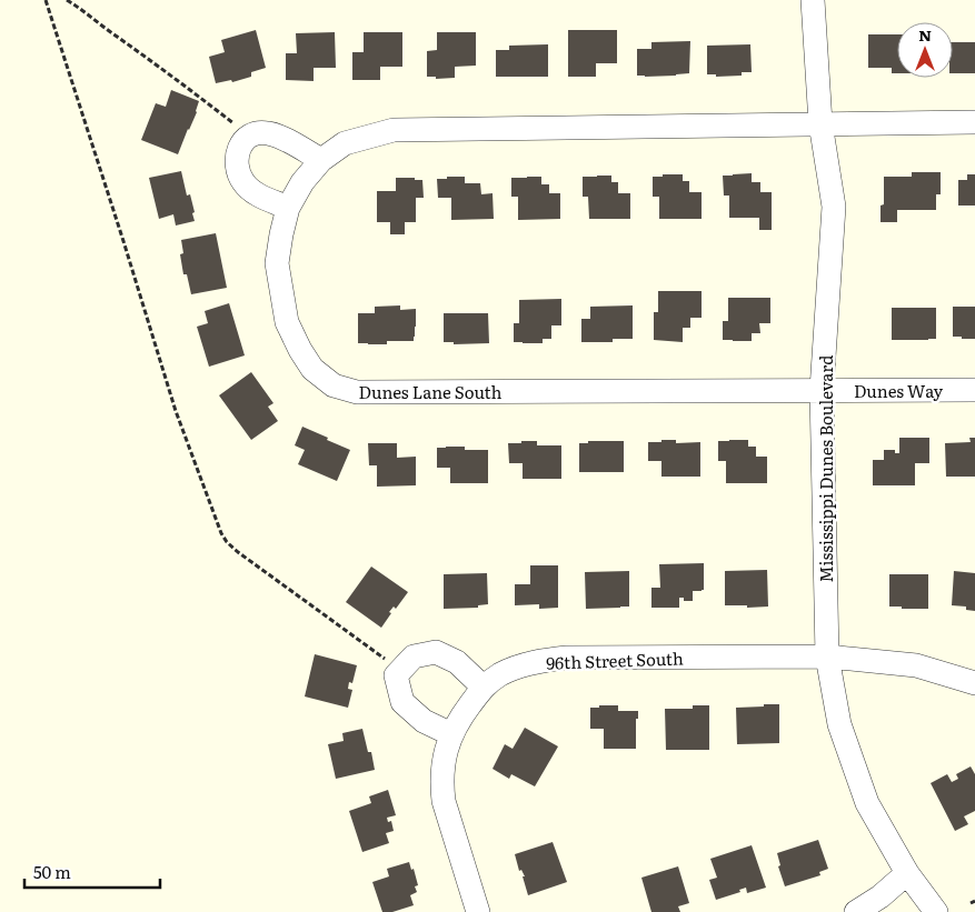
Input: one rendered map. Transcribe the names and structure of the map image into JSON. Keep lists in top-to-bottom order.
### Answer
{
  "streets": {
    "street": [
      "Dunes Way",
      "Dunes Lane South",
      "Mississippi Dunes Boulevard",
      "96th Street South"
    ]
  },
  "crossings": [
    ["Dunes Way", "Dunes Lane South"],
    ["Dunes Way", "Mississippi Dunes Boulevard"],
    ["Dunes Lane South", "Mississippi Dunes Boulevard"],
    ["Mississippi Dunes Boulevard", "96th Street South"]
  ],
  "scale_bar": "50 m",
  "north": "top"
}
